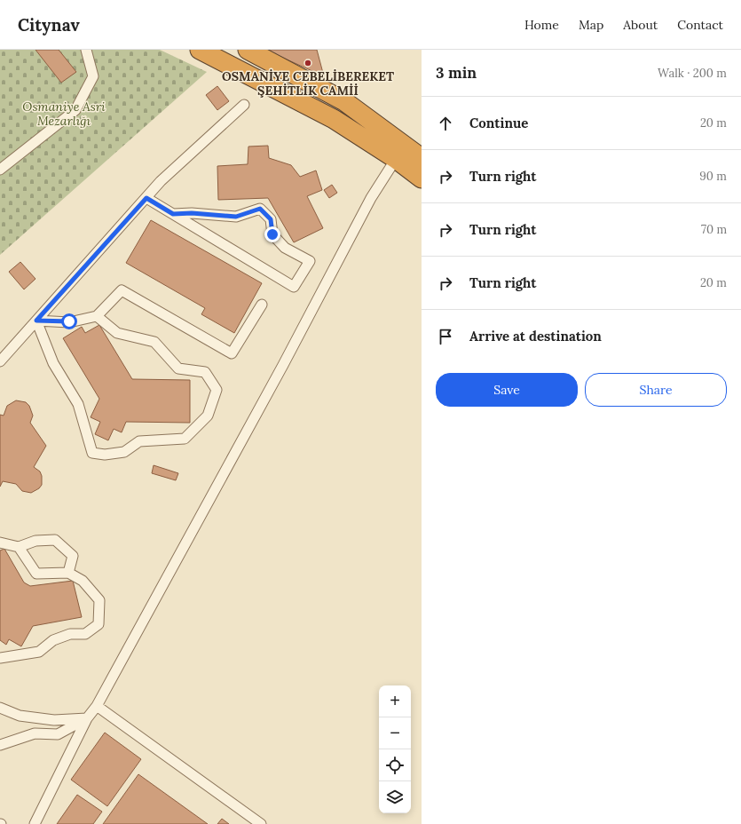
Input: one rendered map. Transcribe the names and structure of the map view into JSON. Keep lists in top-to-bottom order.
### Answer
{
  "parks": ["Osmaniye Asri Mezarlığı"],
  "places": ["OSMANİYE CEBELİBEREKET ŞEHİTLİK CAMİİ"],
  "page": {
    "header": "Citynav",
    "nav": [
      "Home",
      "Map",
      "About",
      "Contact"
    ],
    "heading": ["3 min", "Walk · 200 m"],
    "list": [
      ["Continue", "20 m"],
      ["Turn right", "90 m"],
      ["Turn right", "70 m"],
      ["Turn right", "20 m"],
      "Arrive at destination"
    ],
    "buttons": ["Save", "Share"],
    "map_buttons": ["+", "−"]
  }
}
